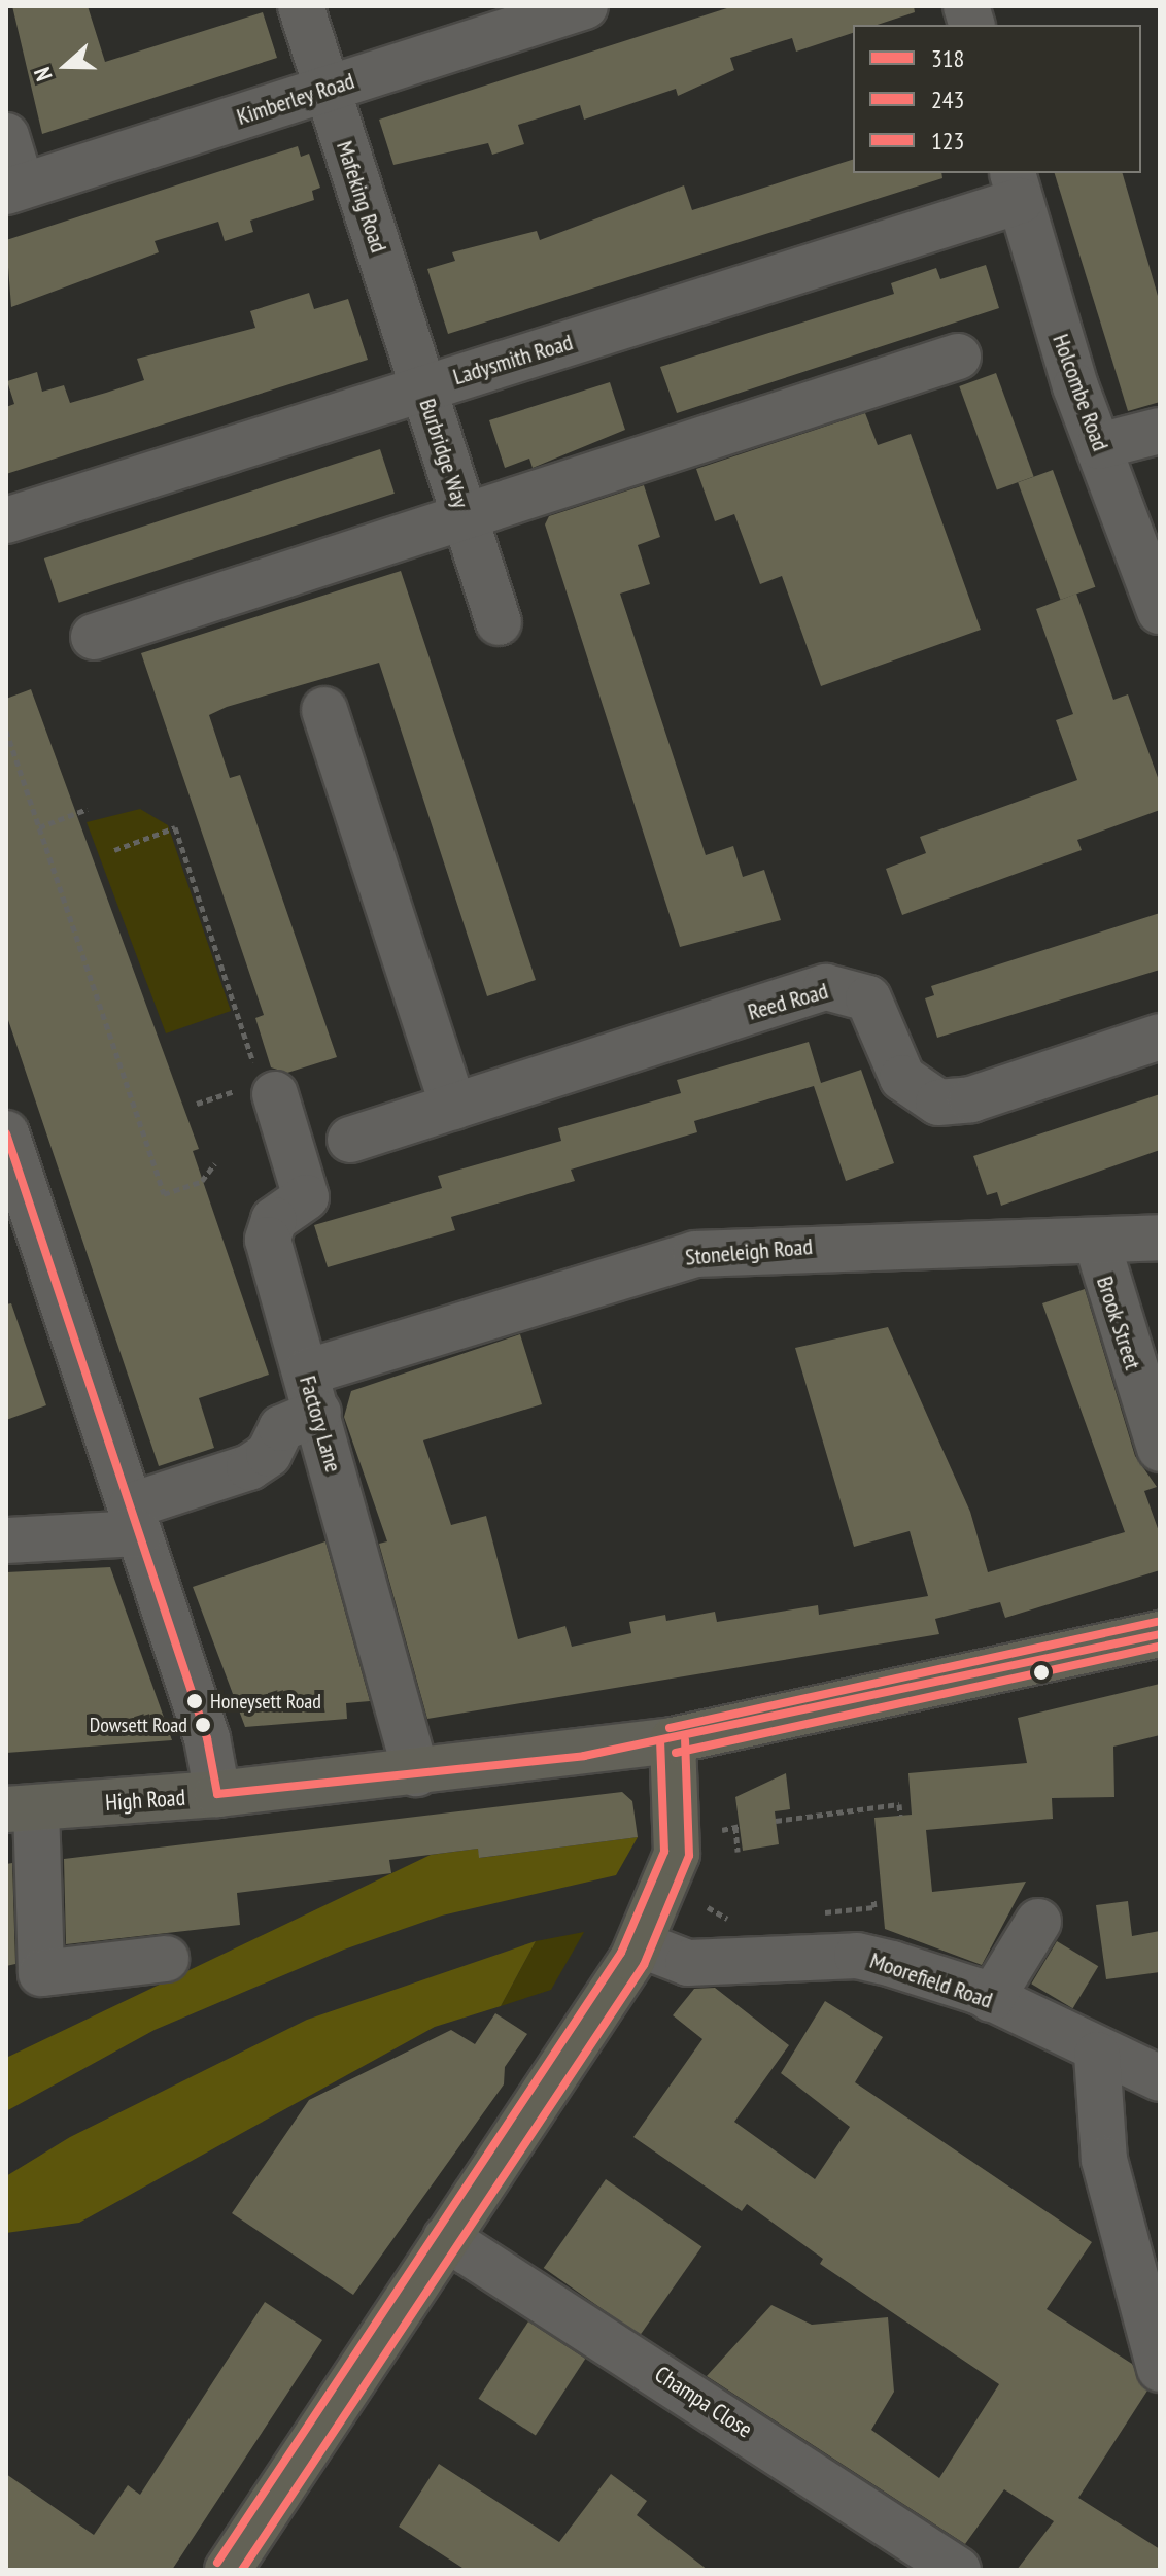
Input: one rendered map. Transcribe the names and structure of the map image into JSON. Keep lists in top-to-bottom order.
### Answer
{
  "streets": {
    "highway": ["High Road"],
    "street": [
      "Kimberley Road",
      "Mafeking Road",
      "Ladysmith Road",
      "Holcombe Road",
      "Burbridge Way",
      "Reed Road",
      "Stoneleigh Road",
      "Brook Street",
      "Factory Lane",
      "Moorefield Road",
      "Champa Close"
    ]
  },
  "crossings": [
    ["Kimberley Road", "Mafeking Road"],
    ["Mafeking Road", "Ladysmith Road"],
    ["Mafeking Road", "Burbridge Way"],
    ["Ladysmith Road", "Holcombe Road"],
    ["Ladysmith Road", "Burbridge Way"],
    ["Stoneleigh Road", "Brook Street"],
    ["Stoneleigh Road", "Factory Lane"],
    ["Factory Lane", "High Road"]
  ],
  "places": ["Honeysett Road", "Dowsett Road"],
  "lines": ["transit line 318", "transit line 123", "transit line 243"],
  "legend": ["318", "243", "123"],
  "north": "left"
}
